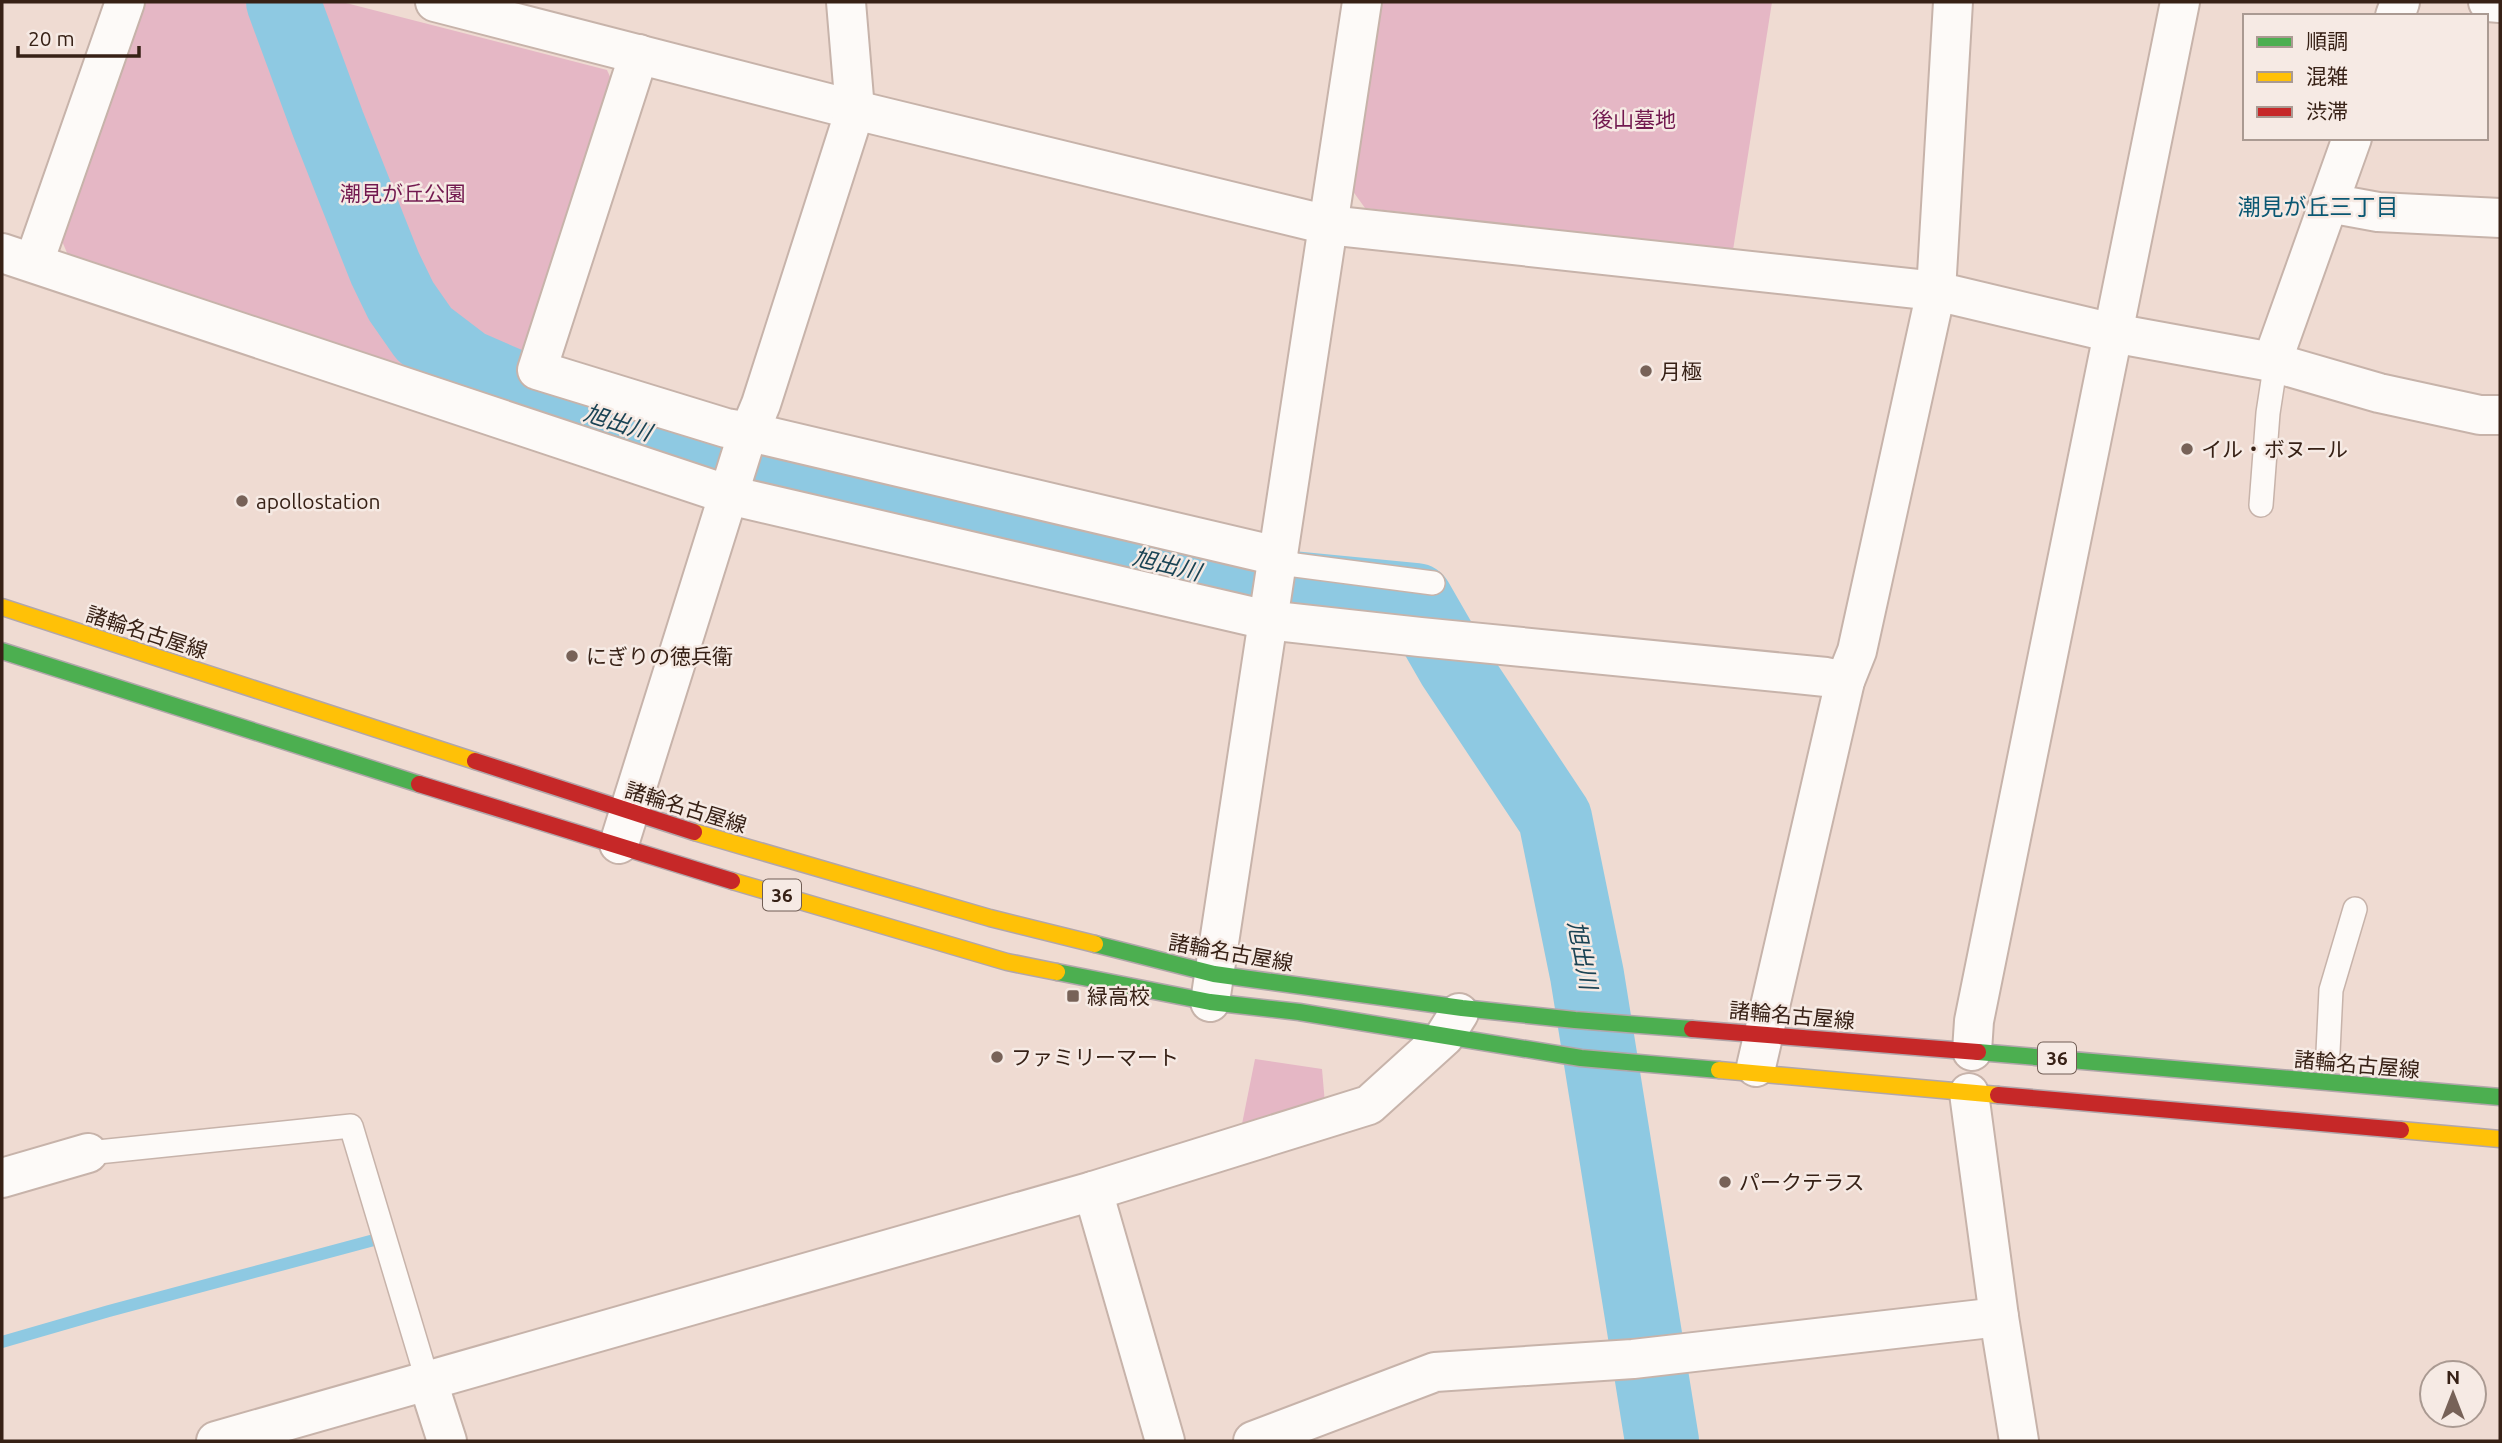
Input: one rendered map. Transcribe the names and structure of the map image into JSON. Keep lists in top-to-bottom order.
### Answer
{
  "streets": {
    "main road": ["諸輪名古屋線", "36"]
  },
  "districts": ["潮見が丘三丁目"],
  "water": ["旭出川"],
  "parks": ["後山墓地", "潮見が丘公園"],
  "places": {
    "other": [
      "月極",
      "イル・ボヌール",
      "apollostation",
      "にぎりの徳兵衛",
      "ファミリーマート",
      "パークテラス"
    ],
    "transit": ["緑高校"]
  },
  "legend": ["順調", "混雑", "渋滞"],
  "scale_bar": "20 m",
  "north": "top"
}
